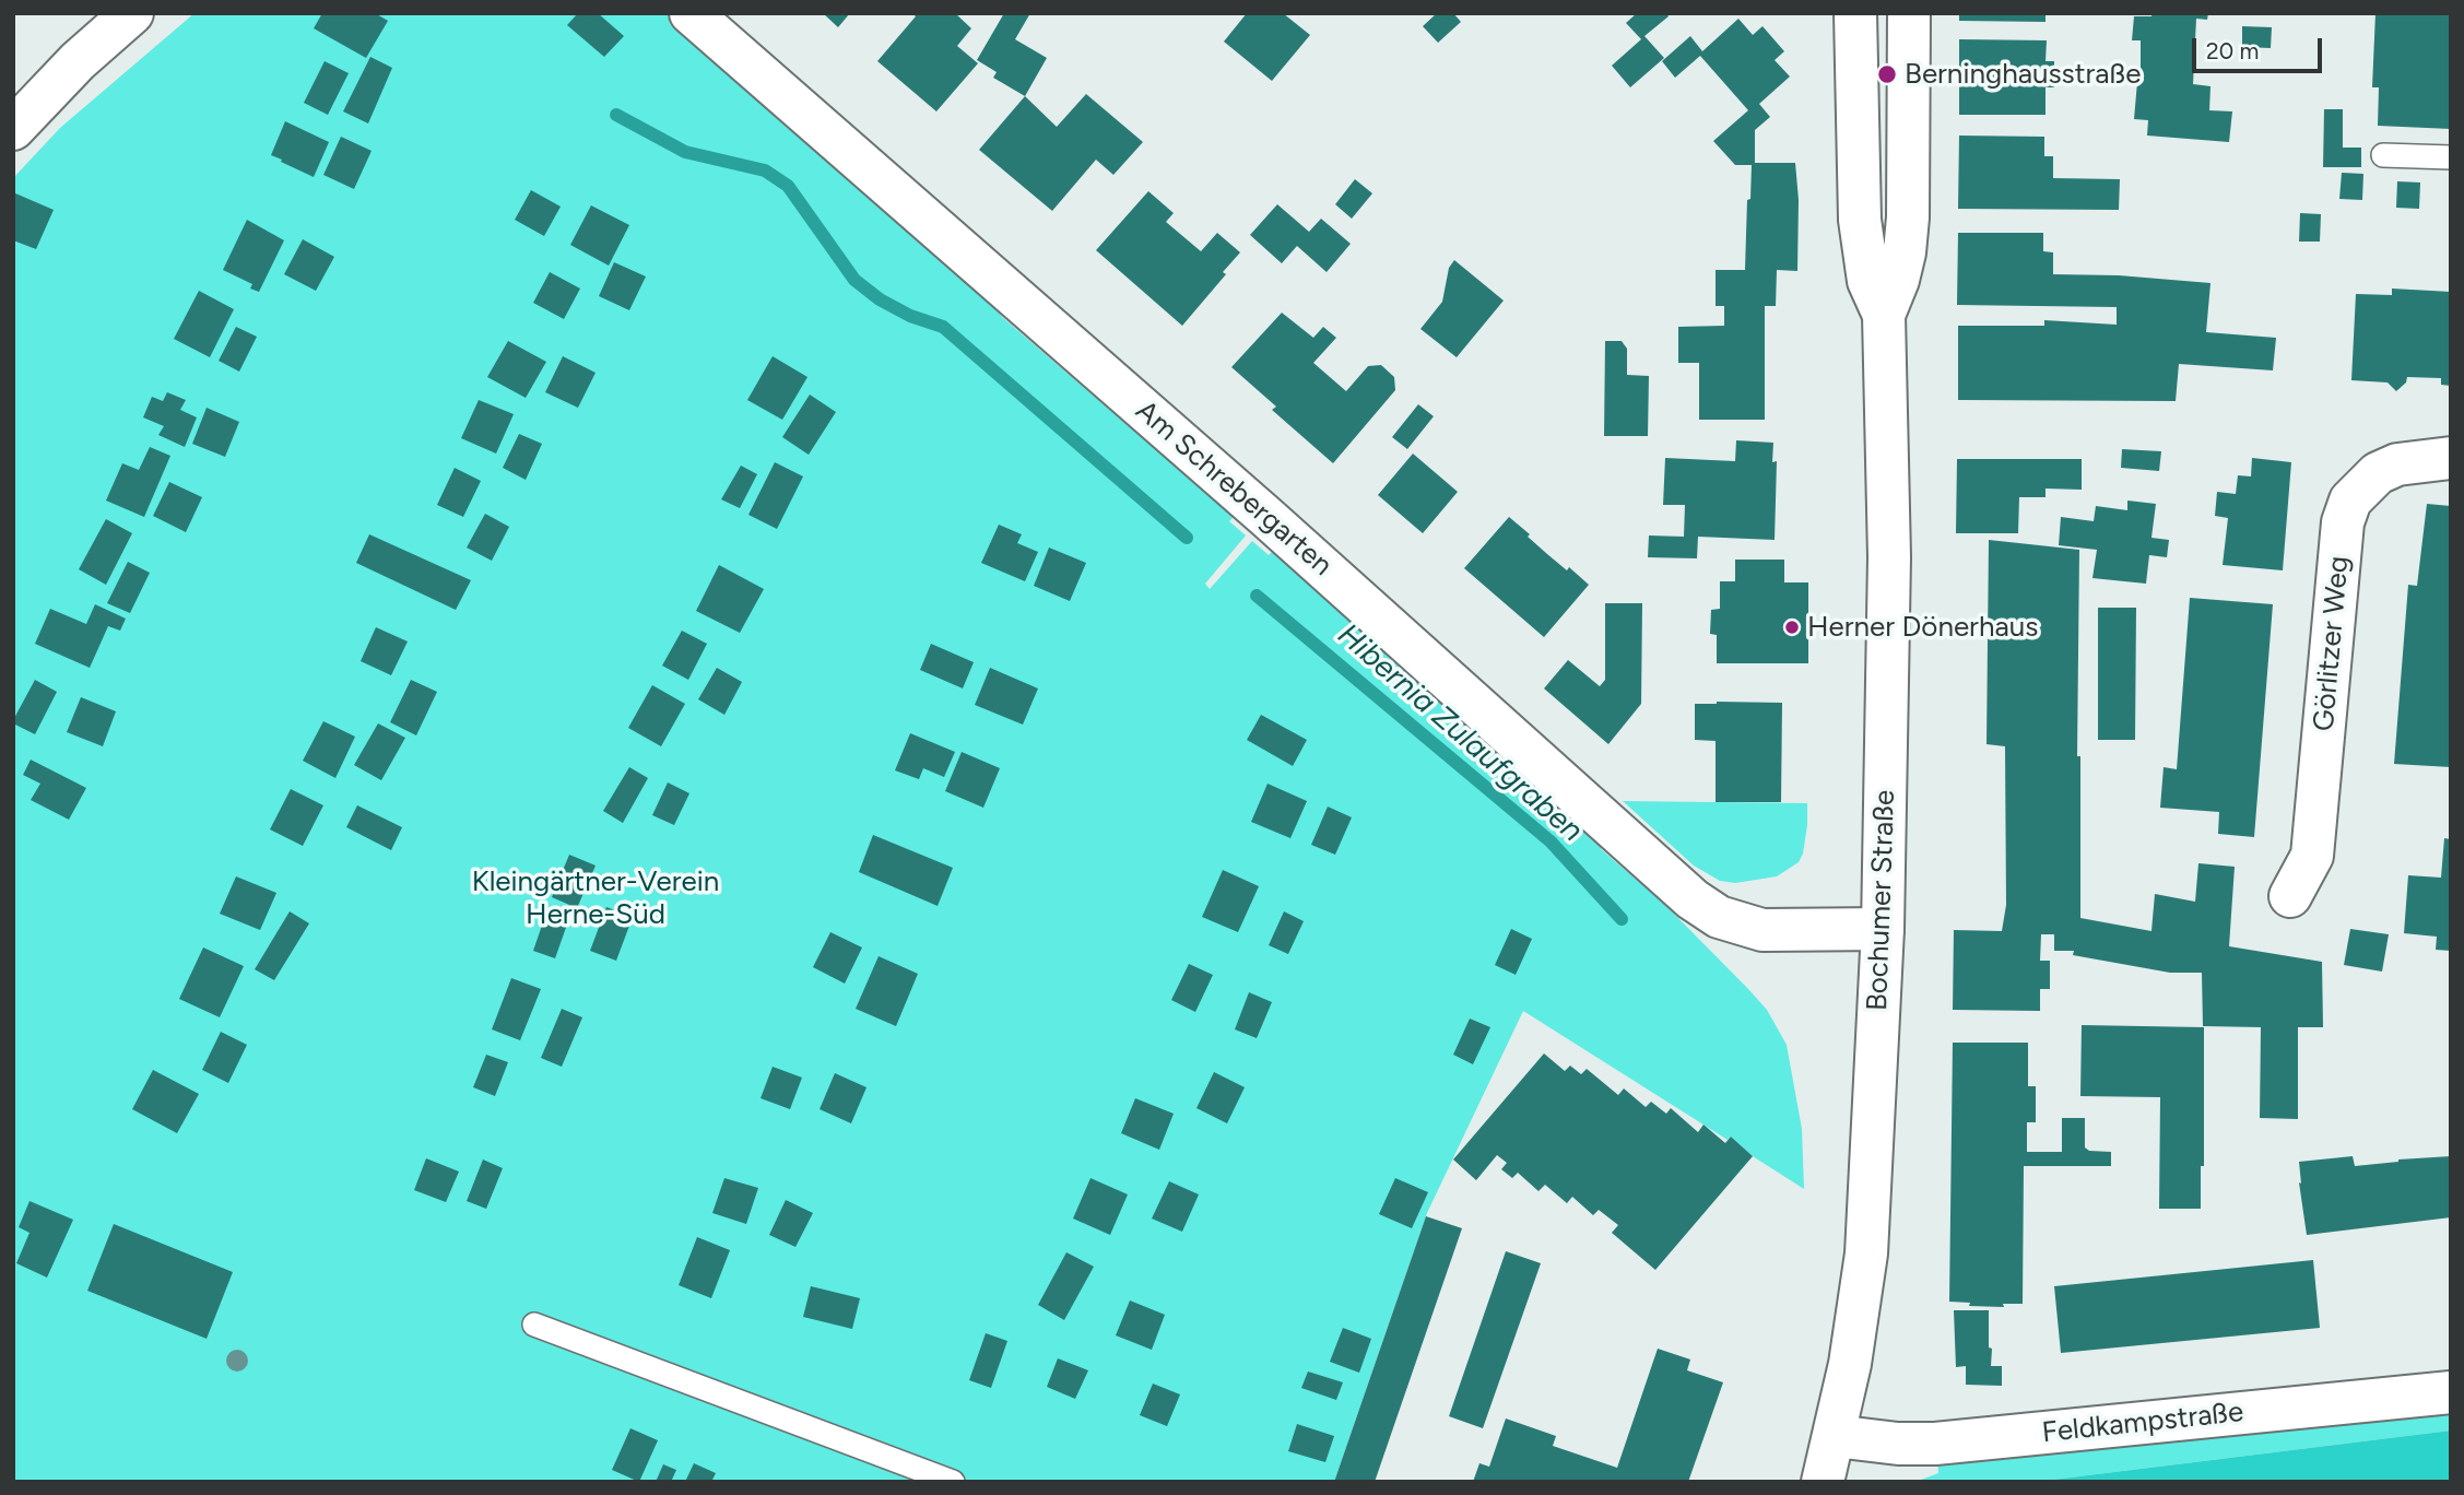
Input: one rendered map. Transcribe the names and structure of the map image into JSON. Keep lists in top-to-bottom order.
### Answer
{
  "streets": {
    "street": [
      "Am Schrebergarten",
      "Görlitzer Weg",
      "Bochumer Straße",
      "Feldkampstraße"
    ]
  },
  "crossings": [
    ["Am Schrebergarten", "Bochumer Straße"],
    ["Bochumer Straße", "Feldkampstraße"]
  ],
  "water": ["Hibernia Zulaufgraben"],
  "parks": ["Kleingärtner-Verein Herne-Süd"],
  "places": ["Berninghausstraße", "Herner Dönerhaus"],
  "scale_bar": "20 m"
}
